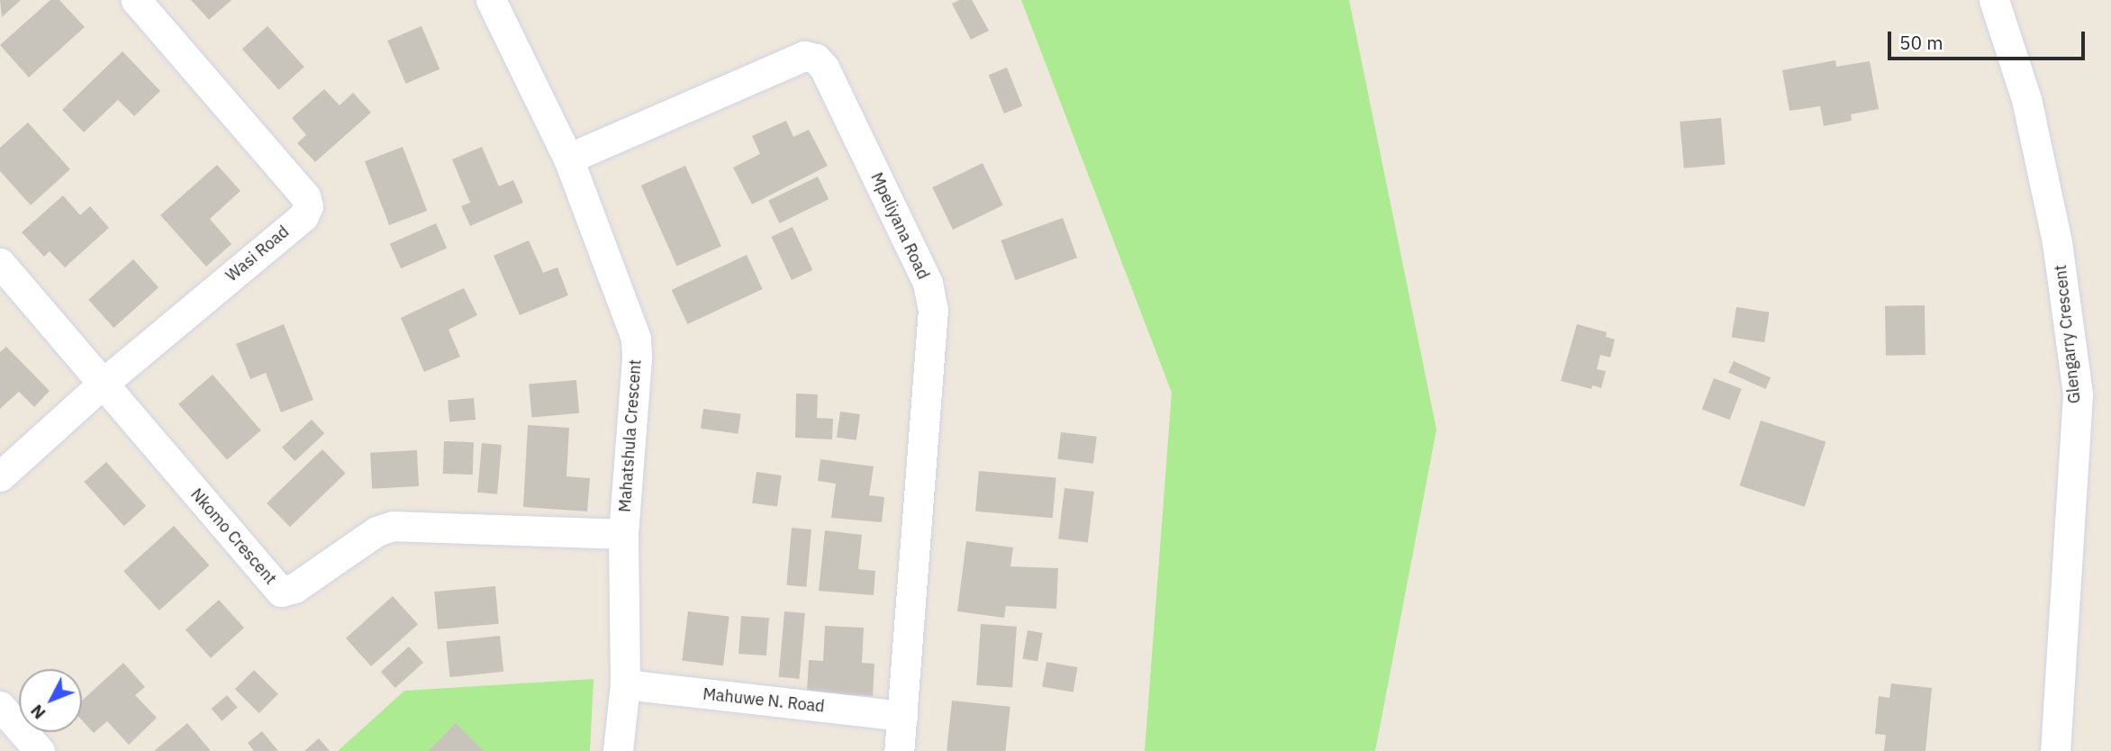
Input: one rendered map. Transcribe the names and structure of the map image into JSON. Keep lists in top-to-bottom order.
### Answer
{
  "streets": {
    "street": [
      "Mpeliyana Road",
      "Wasi Road",
      "Glengarry Crescent",
      "Mahatshula Crescent",
      "Nkomo Crescent",
      "Mahuwe N. Road"
    ]
  },
  "crossings": [
    ["Mpeliyana Road", "Mahatshula Crescent"],
    ["Mpeliyana Road", "Mahuwe N. Road"],
    ["Wasi Road", "Nkomo Crescent"],
    ["Mahatshula Crescent", "Nkomo Crescent"],
    ["Mahatshula Crescent", "Mahuwe N. Road"]
  ],
  "scale_bar": "50 m",
  "north": "bottom left"
}
